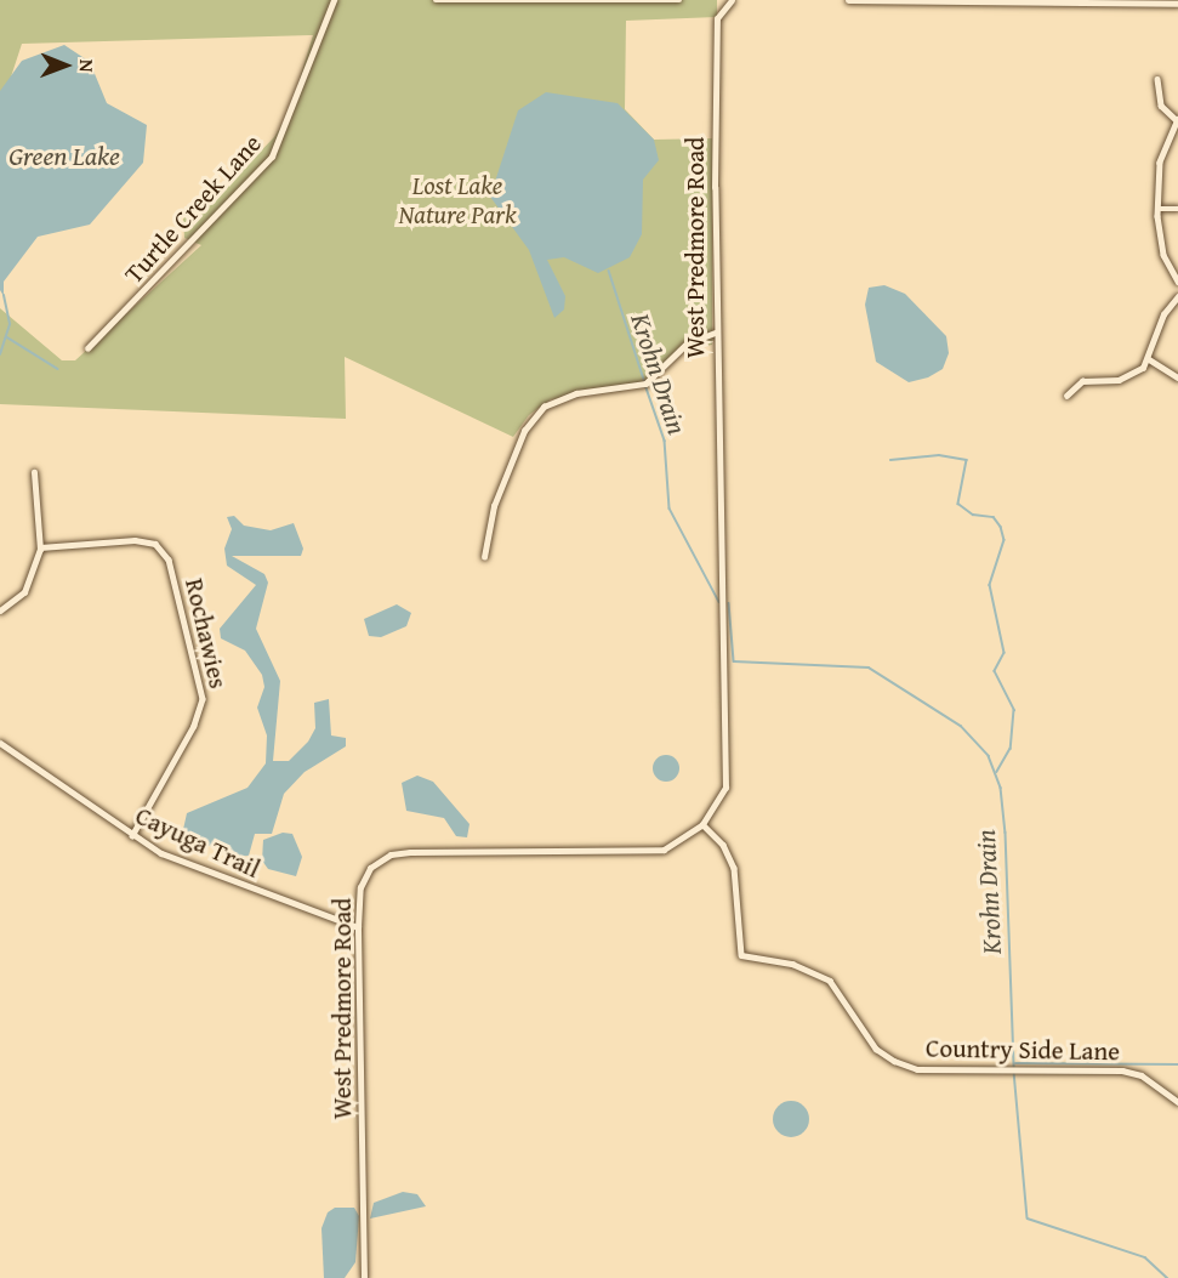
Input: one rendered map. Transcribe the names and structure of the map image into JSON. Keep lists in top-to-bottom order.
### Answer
{
  "streets": {
    "street": [
      "Turtle Creek Lane",
      "West Predmore Road",
      "Rochawies",
      "Cayuga Trail",
      "Country Side Lane"
    ]
  },
  "crossings": [
    ["West Predmore Road", "Cayuga Trail"],
    ["West Predmore Road", "Country Side Lane"],
    ["Rochawies", "Cayuga Trail"]
  ],
  "water": ["Green Lake", "Krohn Drain"],
  "parks": ["Lost Lake Nature Park"],
  "north": "right"
}
